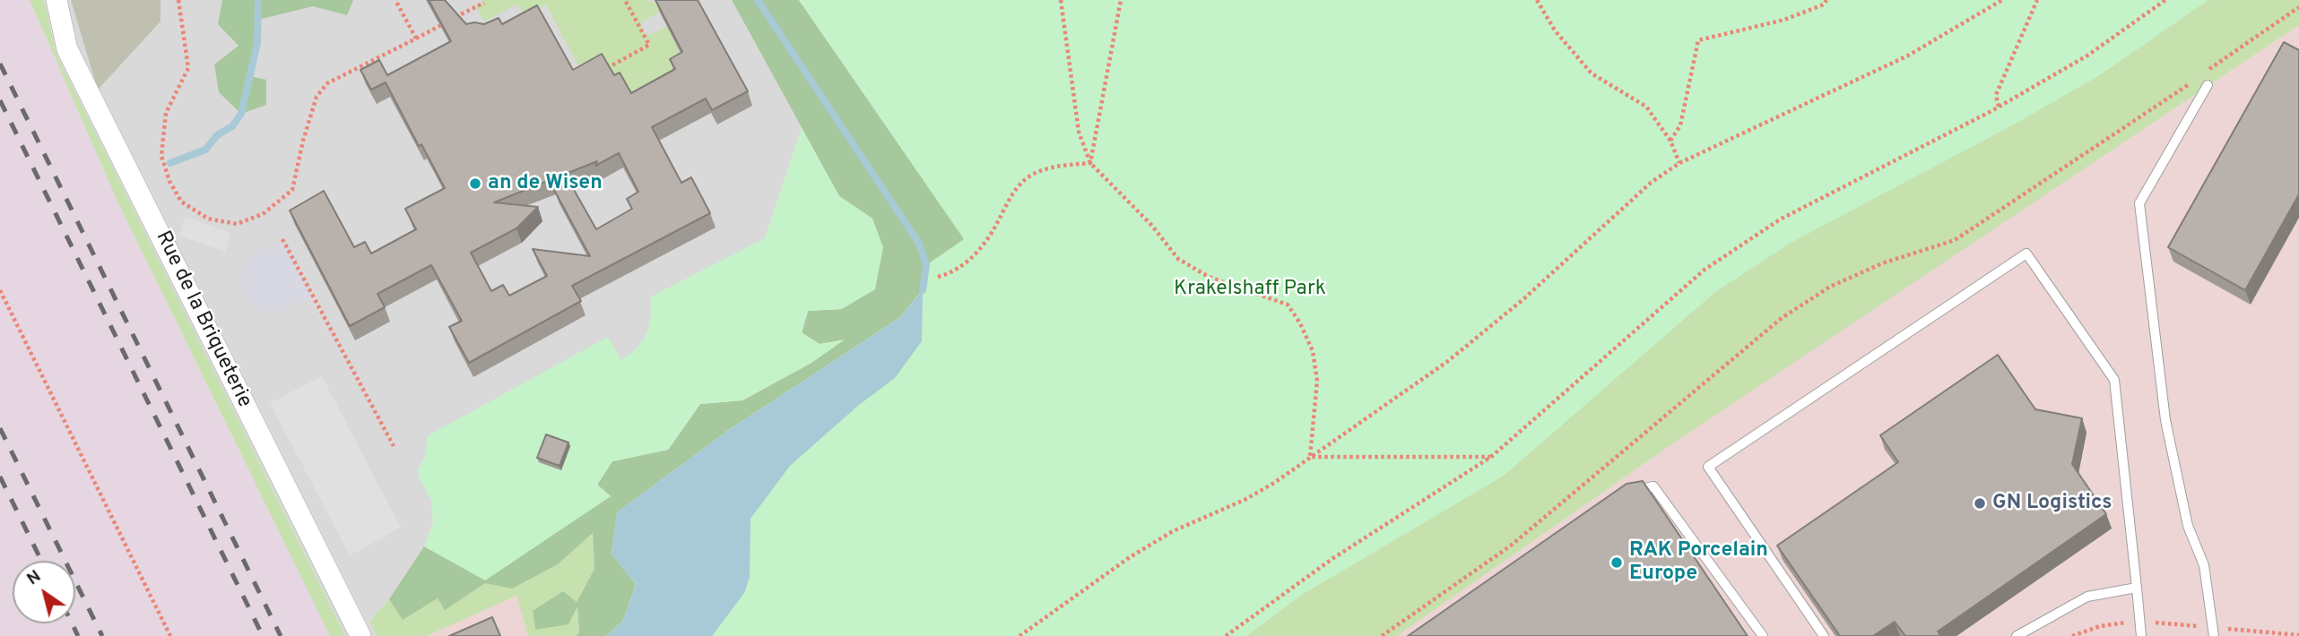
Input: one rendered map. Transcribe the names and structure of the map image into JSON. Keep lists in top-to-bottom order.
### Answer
{
  "streets": {
    "street": ["Rue de la Briqueterie"]
  },
  "parks": ["Krakelshaff Park"],
  "places": ["an de Wisen", "GN Logistics", "RAK Porcelain Europe"],
  "north": "top left"
}
